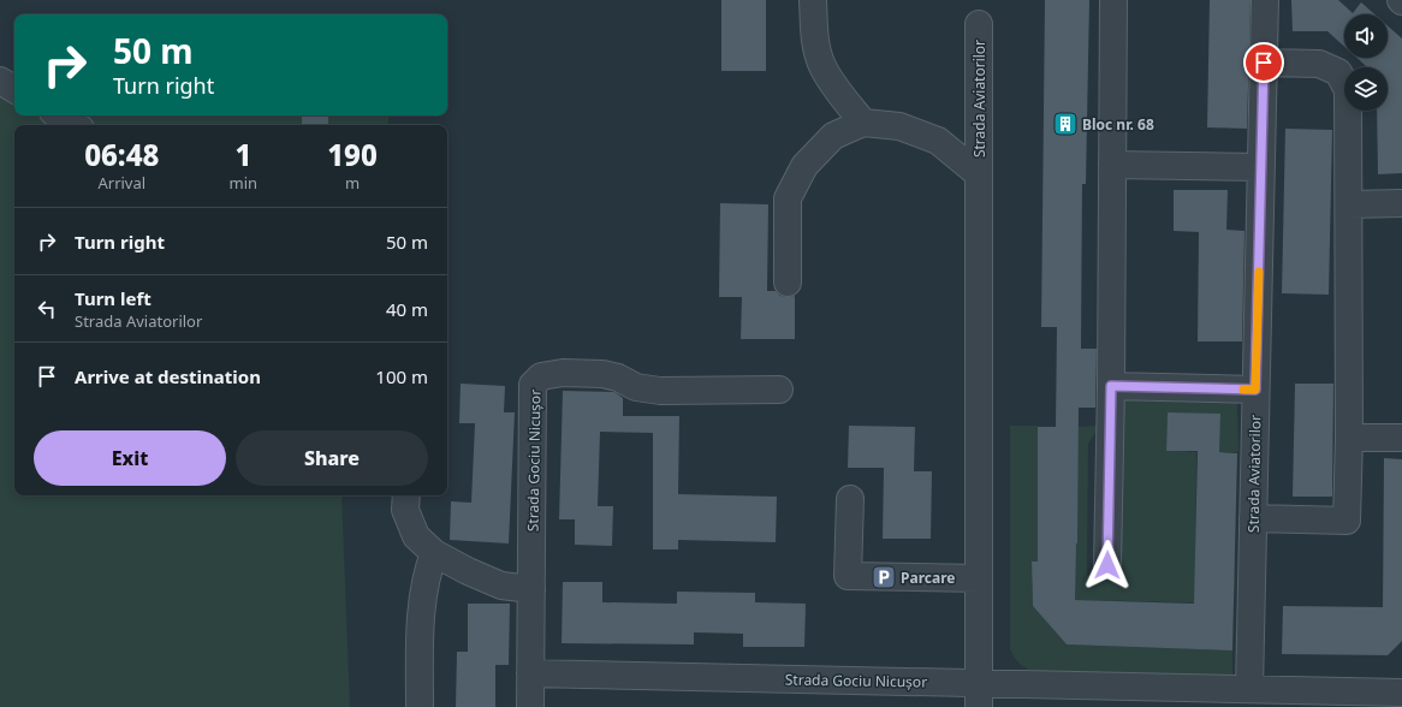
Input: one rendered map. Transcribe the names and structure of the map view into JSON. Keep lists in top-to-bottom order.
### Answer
{
  "streets": {
    "street": ["Strada Aviatorilor", "Strada Gociu Nicușor"]
  },
  "crossings": [
    ["Strada Aviatorilor", "Strada Gociu Nicușor"]
  ],
  "places": {
    "building": ["Bloc nr. 68"],
    "parking": ["Parcare"]
  },
  "page": {
    "turn": ["50 m", "Turn right"],
    "eta": [
      "06:48",
      "Arrival",
      "1",
      "min",
      "190",
      "m"
    ],
    "list": [
      {
        "name": "Turn right",
        "value": "50 m"
      },
      {
        "name": "Turn left",
        "note": "Strada Aviatorilor",
        "value": "40 m"
      },
      {
        "name": "Arrive at destination",
        "value": "100 m"
      }
    ],
    "buttons": ["Exit", "Share"]
  }
}
